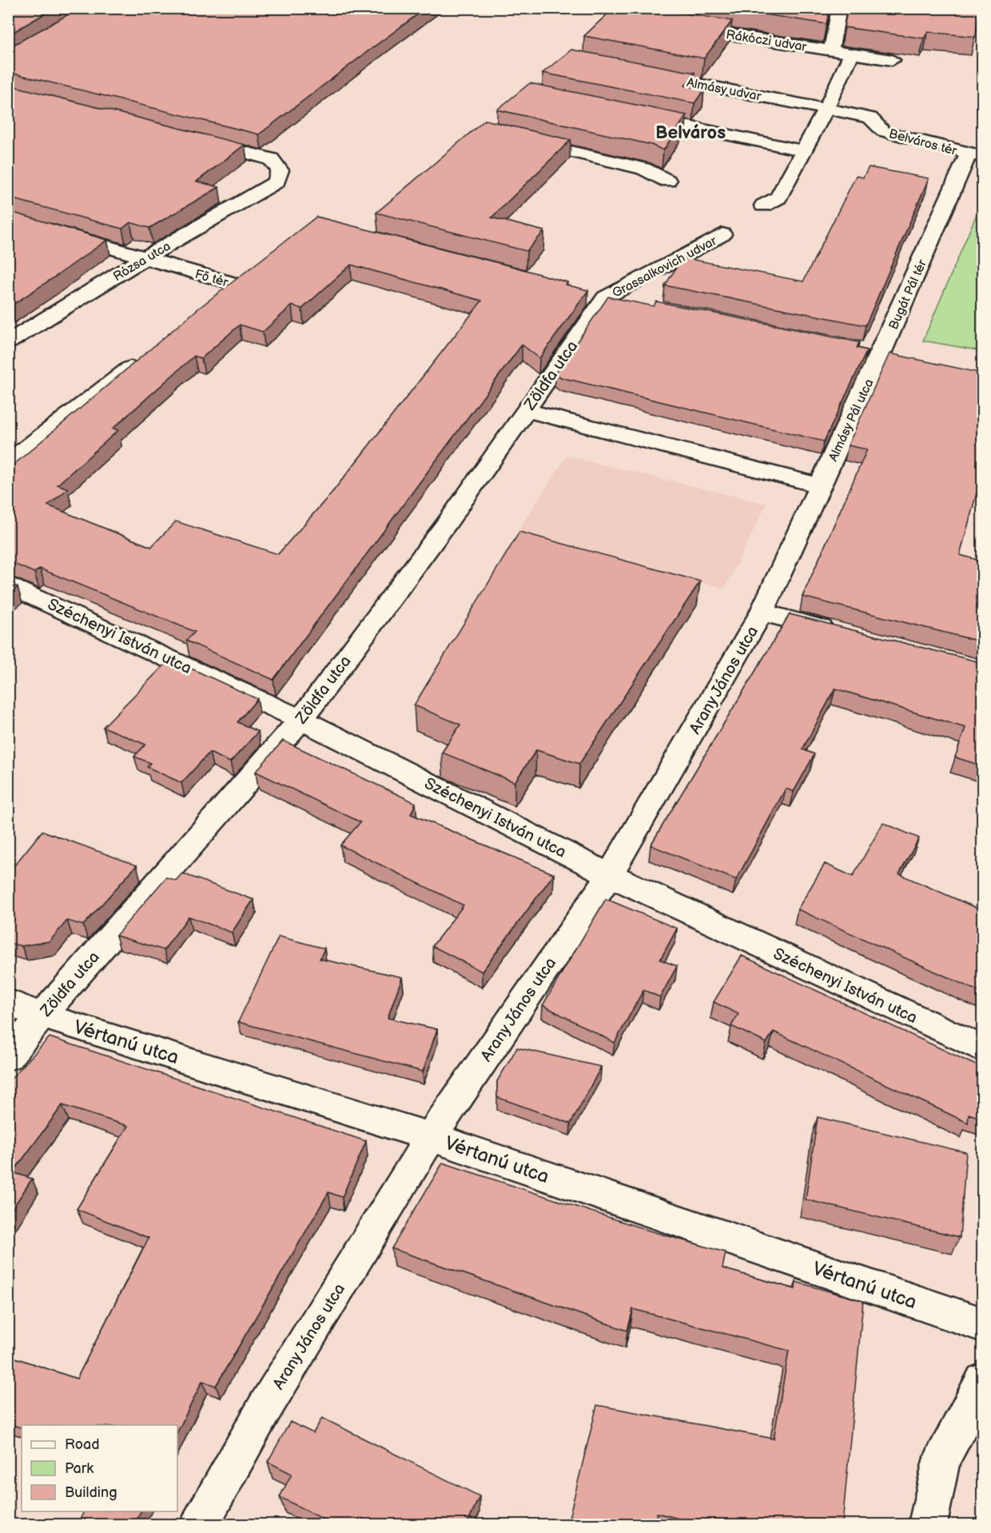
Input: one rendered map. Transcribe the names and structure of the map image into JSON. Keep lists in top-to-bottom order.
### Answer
{
  "streets": {
    "street": [
      "Rákóczi udvar",
      "Almásy udvar",
      "Belváros tér",
      "Rózsa utca",
      "Grassalkovich udvar",
      "Fő tér",
      "Bugát Pál tér",
      "Zöldfa utca",
      "Almásy Pál utca",
      "Széchenyi István utca",
      "Arany János utca",
      "Vértanú utca"
    ]
  },
  "crossings": [
    ["Almásy udvar", "Belváros tér"],
    ["Belváros tér", "Bugát Pál tér"],
    ["Rózsa utca", "Fő tér"],
    ["Grassalkovich udvar", "Zöldfa utca"],
    ["Bugát Pál tér", "Almásy Pál utca"],
    ["Zöldfa utca", "Széchenyi István utca"],
    ["Zöldfa utca", "Vértanú utca"],
    ["Almásy Pál utca", "Arany János utca"],
    ["Széchenyi István utca", "Arany János utca"],
    ["Arany János utca", "Vértanú utca"]
  ],
  "districts": ["Belváros"],
  "legend": ["Road", "Park", "Building"]
}
